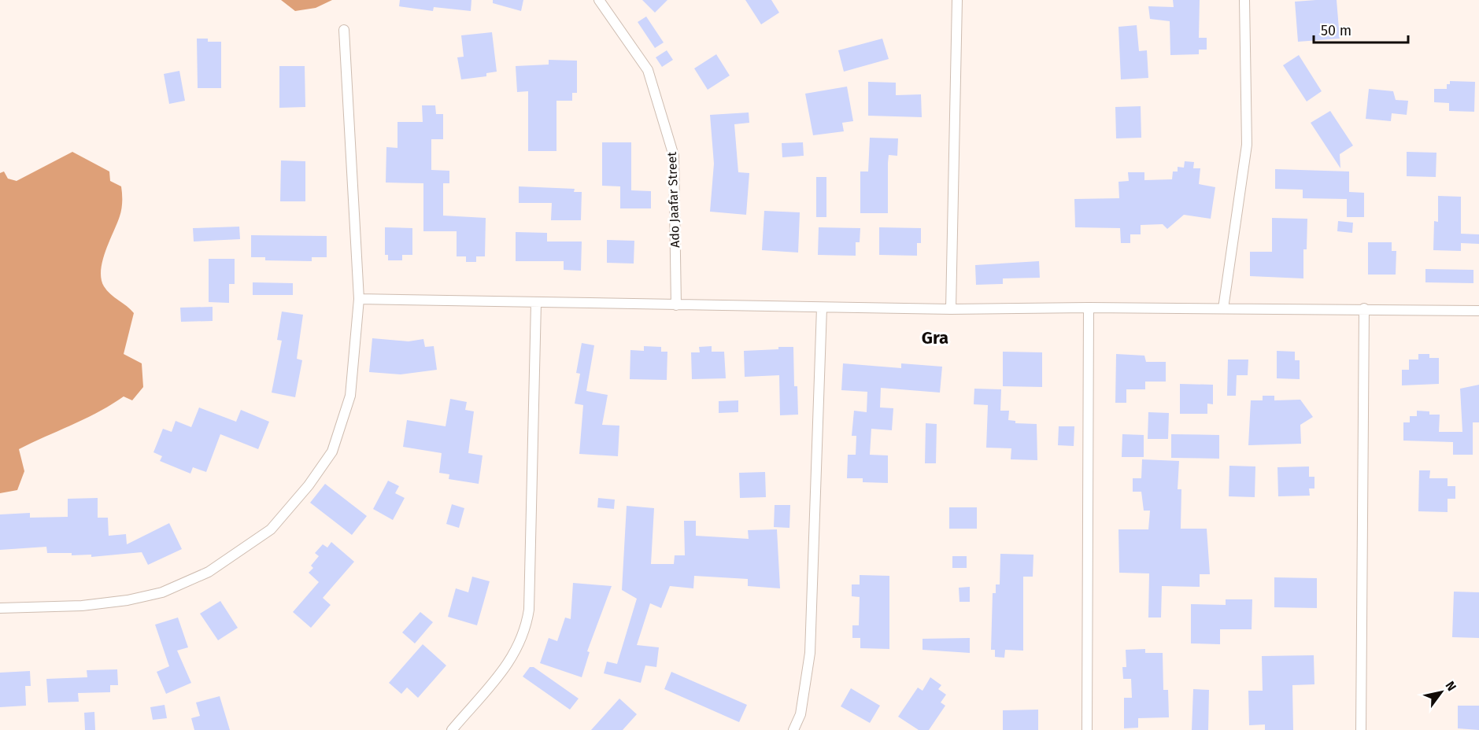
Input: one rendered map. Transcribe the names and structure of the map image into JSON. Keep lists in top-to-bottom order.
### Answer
{
  "streets": {
    "street": ["Ado Jaafar Street"]
  },
  "districts": ["Gra"],
  "scale_bar": "50 m",
  "north": "top right"
}
